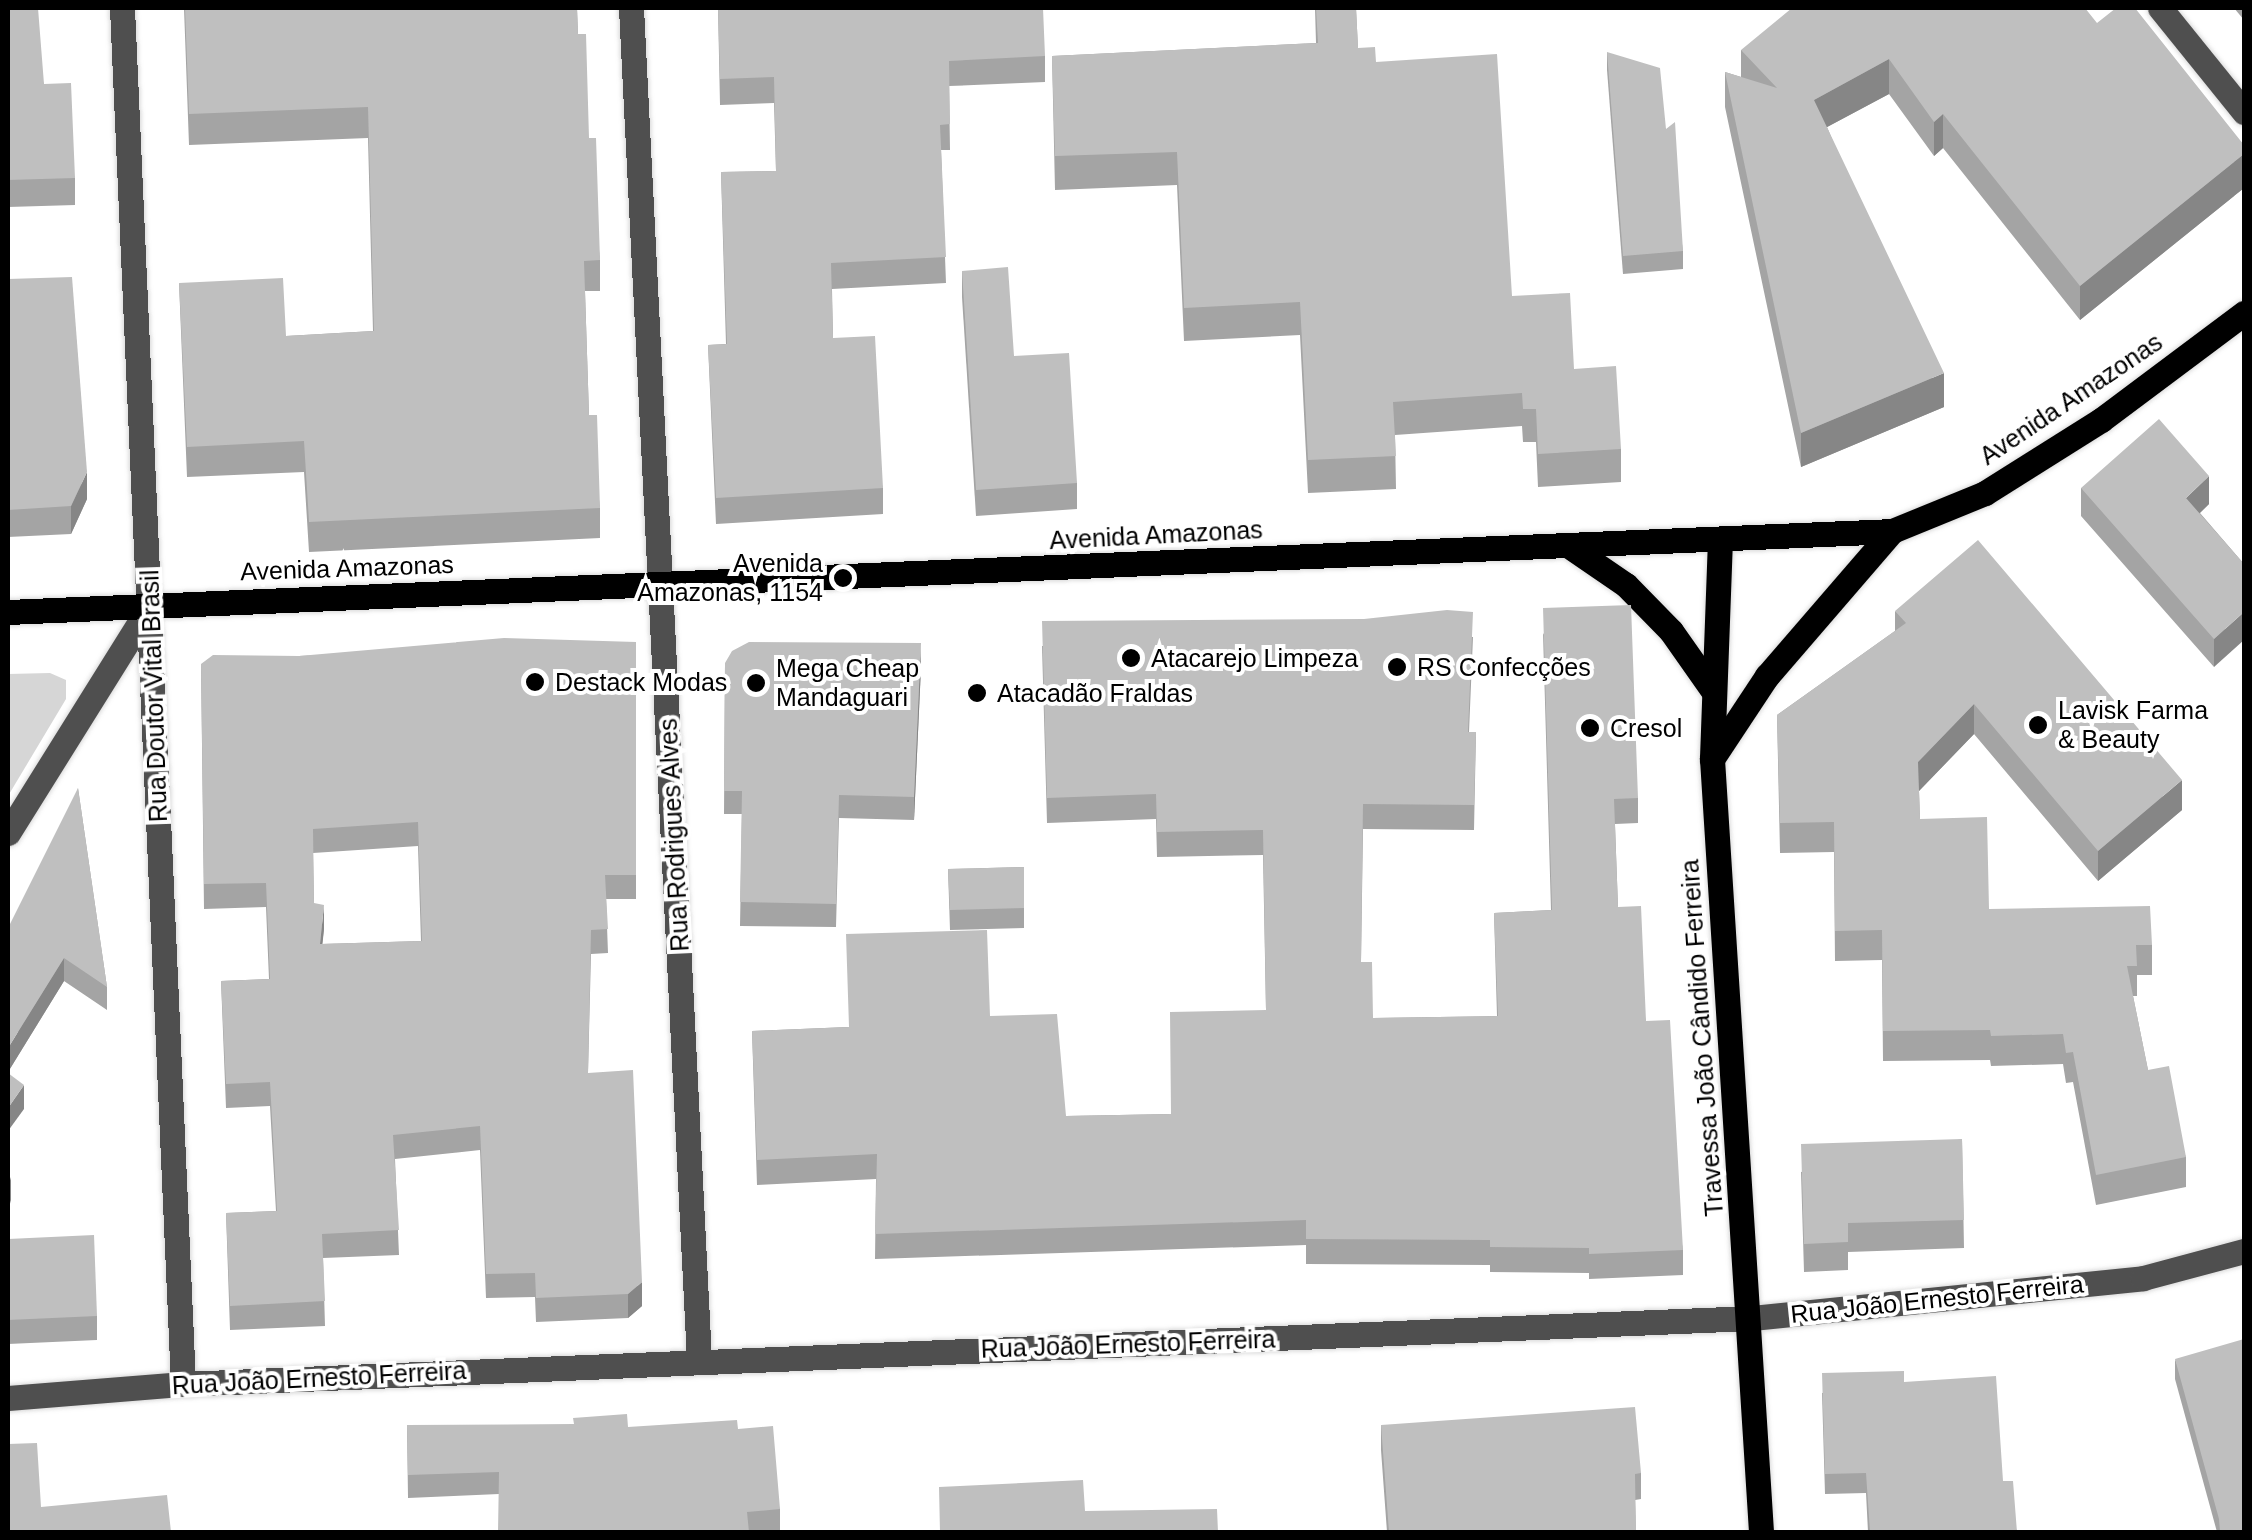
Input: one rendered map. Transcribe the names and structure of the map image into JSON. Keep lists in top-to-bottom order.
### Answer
{
  "streets": {
    "main road": ["Avenida Amazonas", "Travessa João Cândido Ferreira"],
    "street": ["Rua Doutor Vital Brasil", "Rua Rodrigues Alves", "Rua João Ernesto Ferreira"]
  },
  "crossings": [
    ["Avenida Amazonas", "Rua Doutor Vital Brasil"],
    ["Avenida Amazonas", "Rua Rodrigues Alves"],
    ["Avenida Amazonas", "Travessa João Cândido Ferreira"],
    ["Rua Doutor Vital Brasil", "Rua João Ernesto Ferreira"],
    ["Rua Rodrigues Alves", "Rua João Ernesto Ferreira"],
    ["Travessa João Cândido Ferreira", "Rua João Ernesto Ferreira"]
  ],
  "places": [
    "Avenida Amazonas, 1154",
    "Atacarejo Limpeza",
    "RS Confecções",
    "Destack Modas",
    "Mega Cheap Mandaguari",
    "Atacadão Fraldas",
    "Lavisk Farma & Beauty",
    "Cresol"
  ]
}
